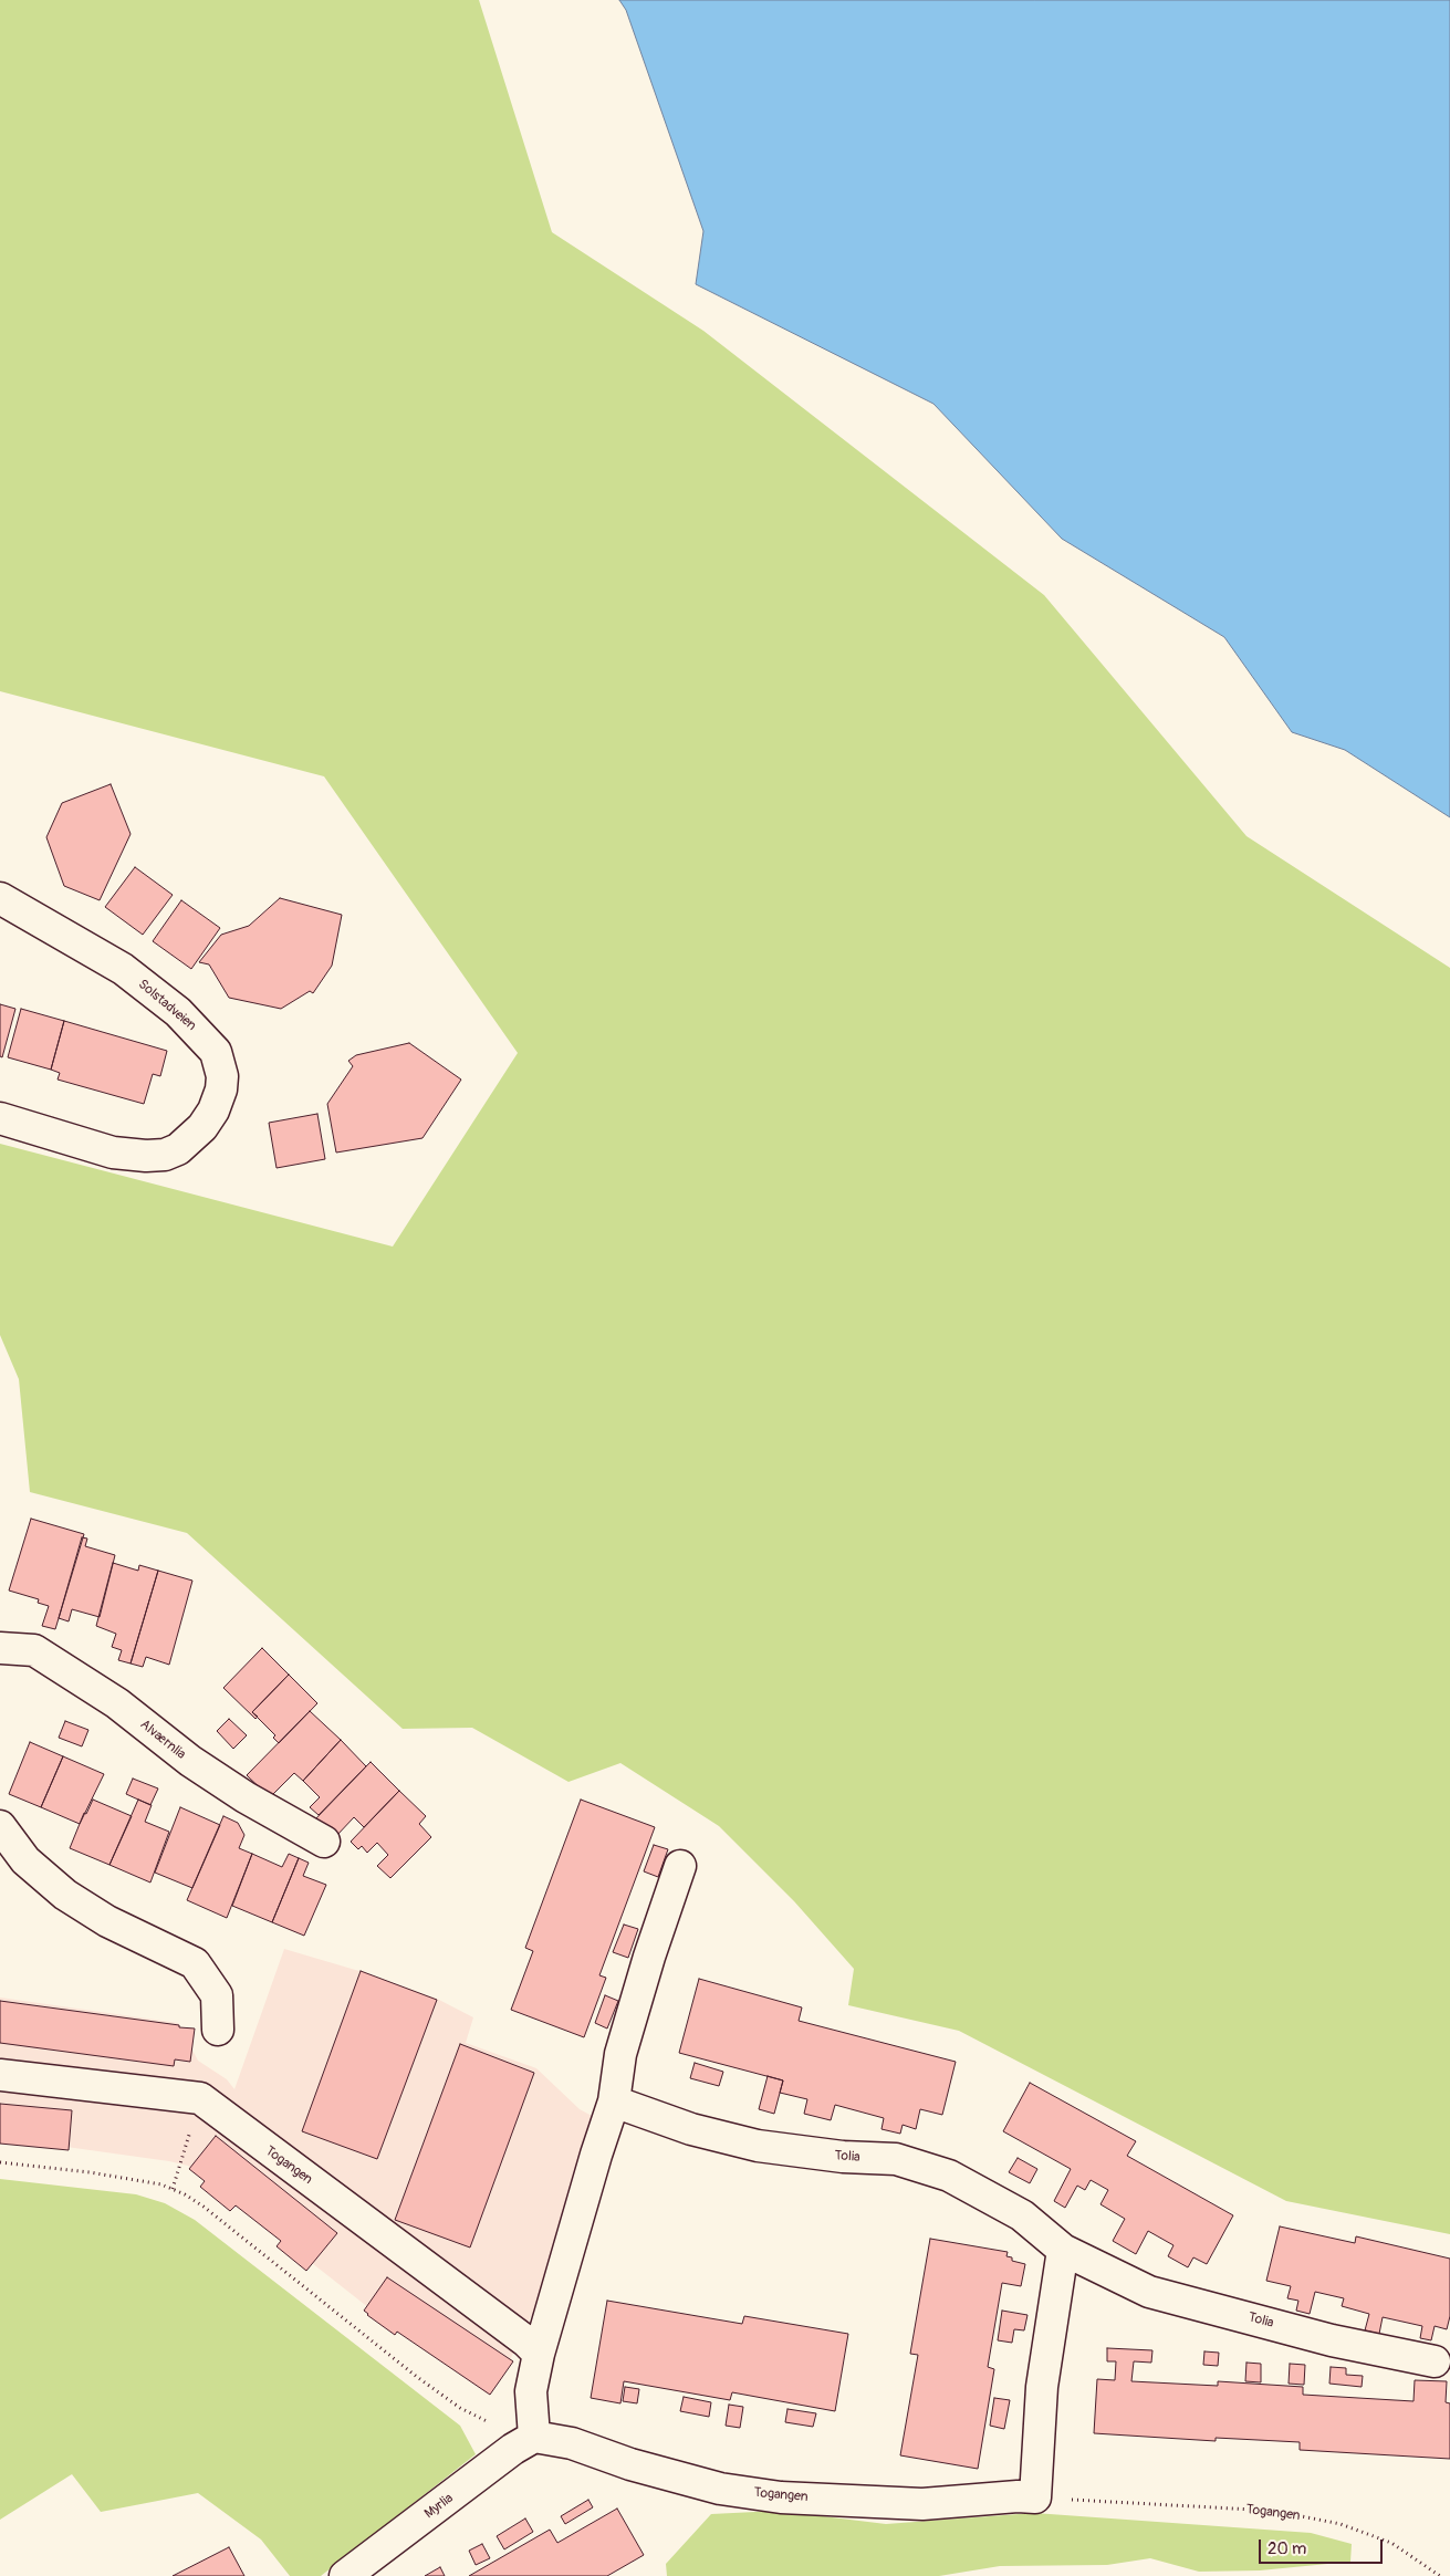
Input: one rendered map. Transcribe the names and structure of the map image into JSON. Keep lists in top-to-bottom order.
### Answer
{
  "streets": {
    "street": [
      "Solstadveien",
      "Alværnlia",
      "Tolia",
      "Togangen",
      "Myrlia"
    ]
  },
  "crossings": [
    ["Tolia", "Togangen"],
    ["Togangen", "Myrlia"]
  ],
  "scale_bar": "20 m"
}
